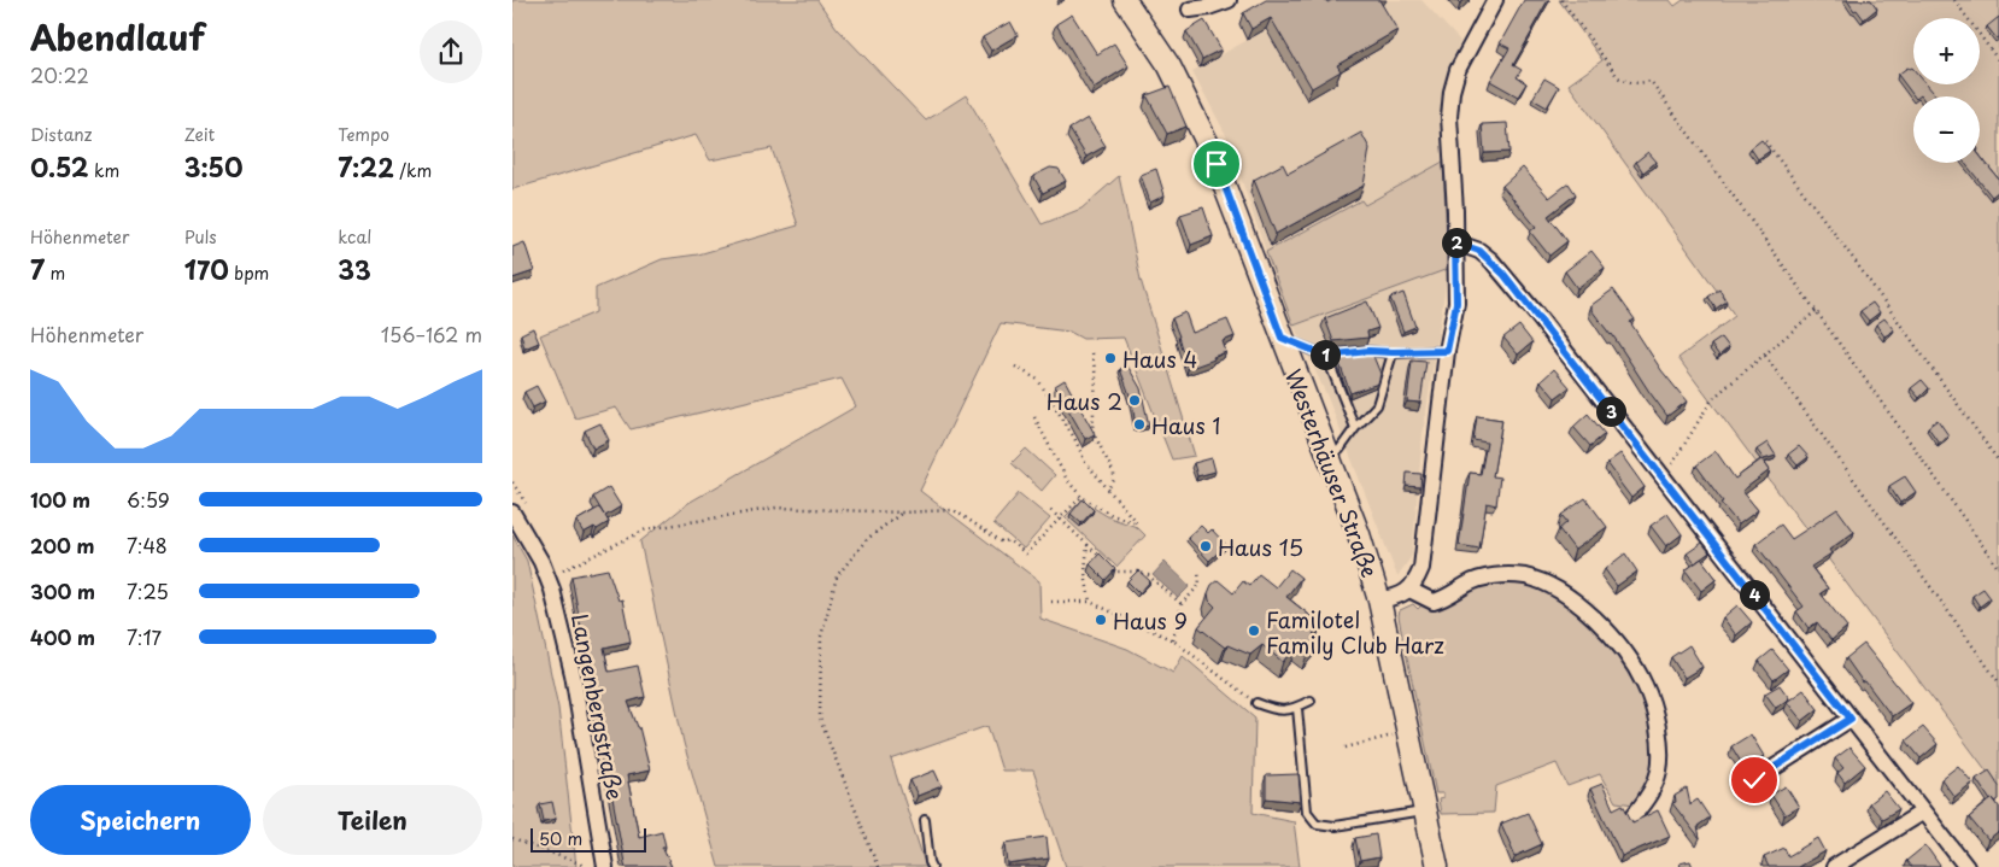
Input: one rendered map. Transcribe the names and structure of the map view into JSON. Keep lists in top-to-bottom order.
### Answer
{
  "streets": {
    "main road": ["Westerhäuser Straße"],
    "street": ["Langenbergstraße"]
  },
  "places": [
    "Haus 4",
    "Haus 2",
    "Haus 1",
    "Haus 15",
    "Haus 9",
    "Familotel Family Club Harz"
  ],
  "scale_bar": "50 m",
  "page": {
    "heading": ["Abendlauf", "20:22"],
    "map_buttons": ["+", "−"],
    "stats": [
      ["Distanz", "0.52 km"],
      ["Zeit", "3:50"],
      ["Tempo", "7:22 /km"],
      ["Höhenmeter", "7 m"],
      ["Puls", "170 bpm"],
      ["kcal", "33"]
    ],
    "pins": [
      "2",
      "1",
      "3",
      "4"
    ],
    "chart": ["Höhenmeter", "156–162 m"],
    "list": [
      {
        "name": "100 m",
        "note": "6:59"
      },
      {
        "name": "200 m",
        "note": "7:48"
      },
      {
        "name": "300 m",
        "note": "7:25"
      },
      {
        "name": "400 m",
        "note": "7:17"
      }
    ],
    "buttons": ["Speichern", "Teilen"],
    "scale": "50 m"
  }
}
